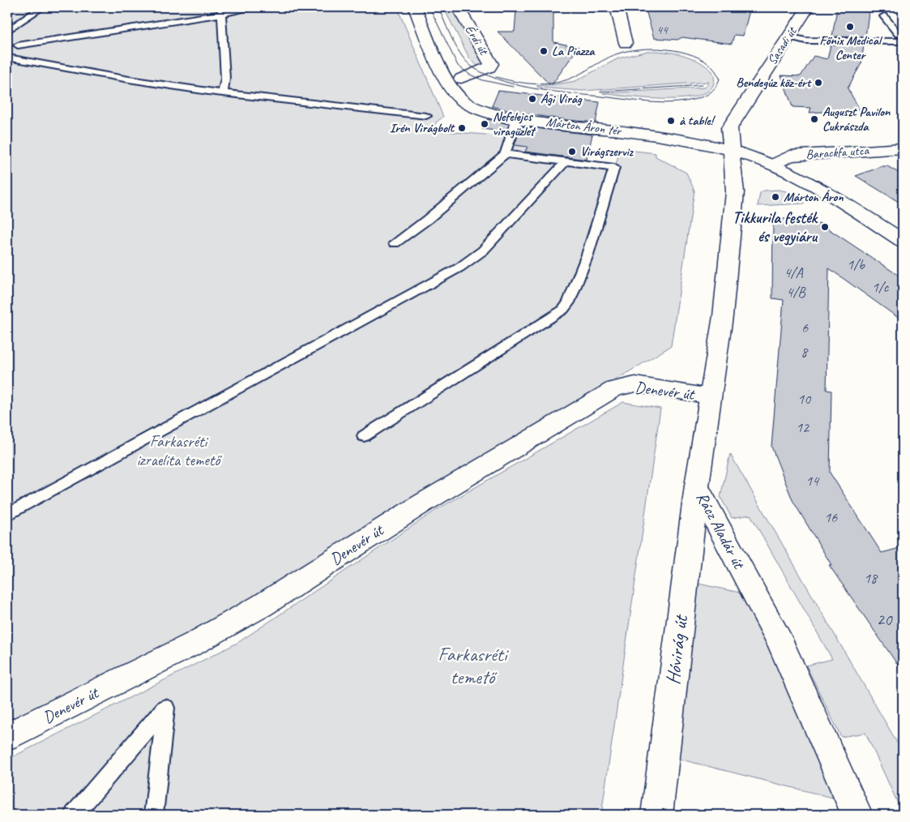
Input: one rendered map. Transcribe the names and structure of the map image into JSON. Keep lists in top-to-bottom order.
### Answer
{
  "streets": {
    "street": [
      "Érdi út",
      "Sasadi út",
      "Márton Áron tér",
      "Barackfa utca",
      "Denevér út",
      "Rácz Aladár út",
      "Hóvirág út"
    ]
  },
  "crossings": [
    ["Érdi út", "Márton Áron tér"],
    ["Sasadi út", "Márton Áron tér"],
    ["Sasadi út", "Rácz Aladár út"],
    ["Márton Áron tér", "Barackfa utca"],
    ["Márton Áron tér", "Rácz Aladár út"],
    ["Denevér út", "Rácz Aladár út"],
    ["Rácz Aladár út", "Hóvirág út"]
  ],
  "parks": ["Farkasréti izraelita temető", "Farkasréti temető"],
  "places": [
    "Főnix Medical Center",
    "La Piazza",
    "Bendegúz köz-ért",
    "Ági Virág",
    "Auguszt Pavilon Cukrászda",
    "à table!",
    "Nefelejcs viragüzlet",
    "Irén Virágbolt",
    "Virágszerviz",
    "Márton Áron",
    "Tikkurila festék és vegyiáru"
  ],
  "house_numbers": [
    "44",
    "1/b",
    "4/A",
    "1/c",
    "4/B",
    "6",
    "8",
    "10",
    "12",
    "14",
    "16",
    "18",
    "20"
  ]
}
